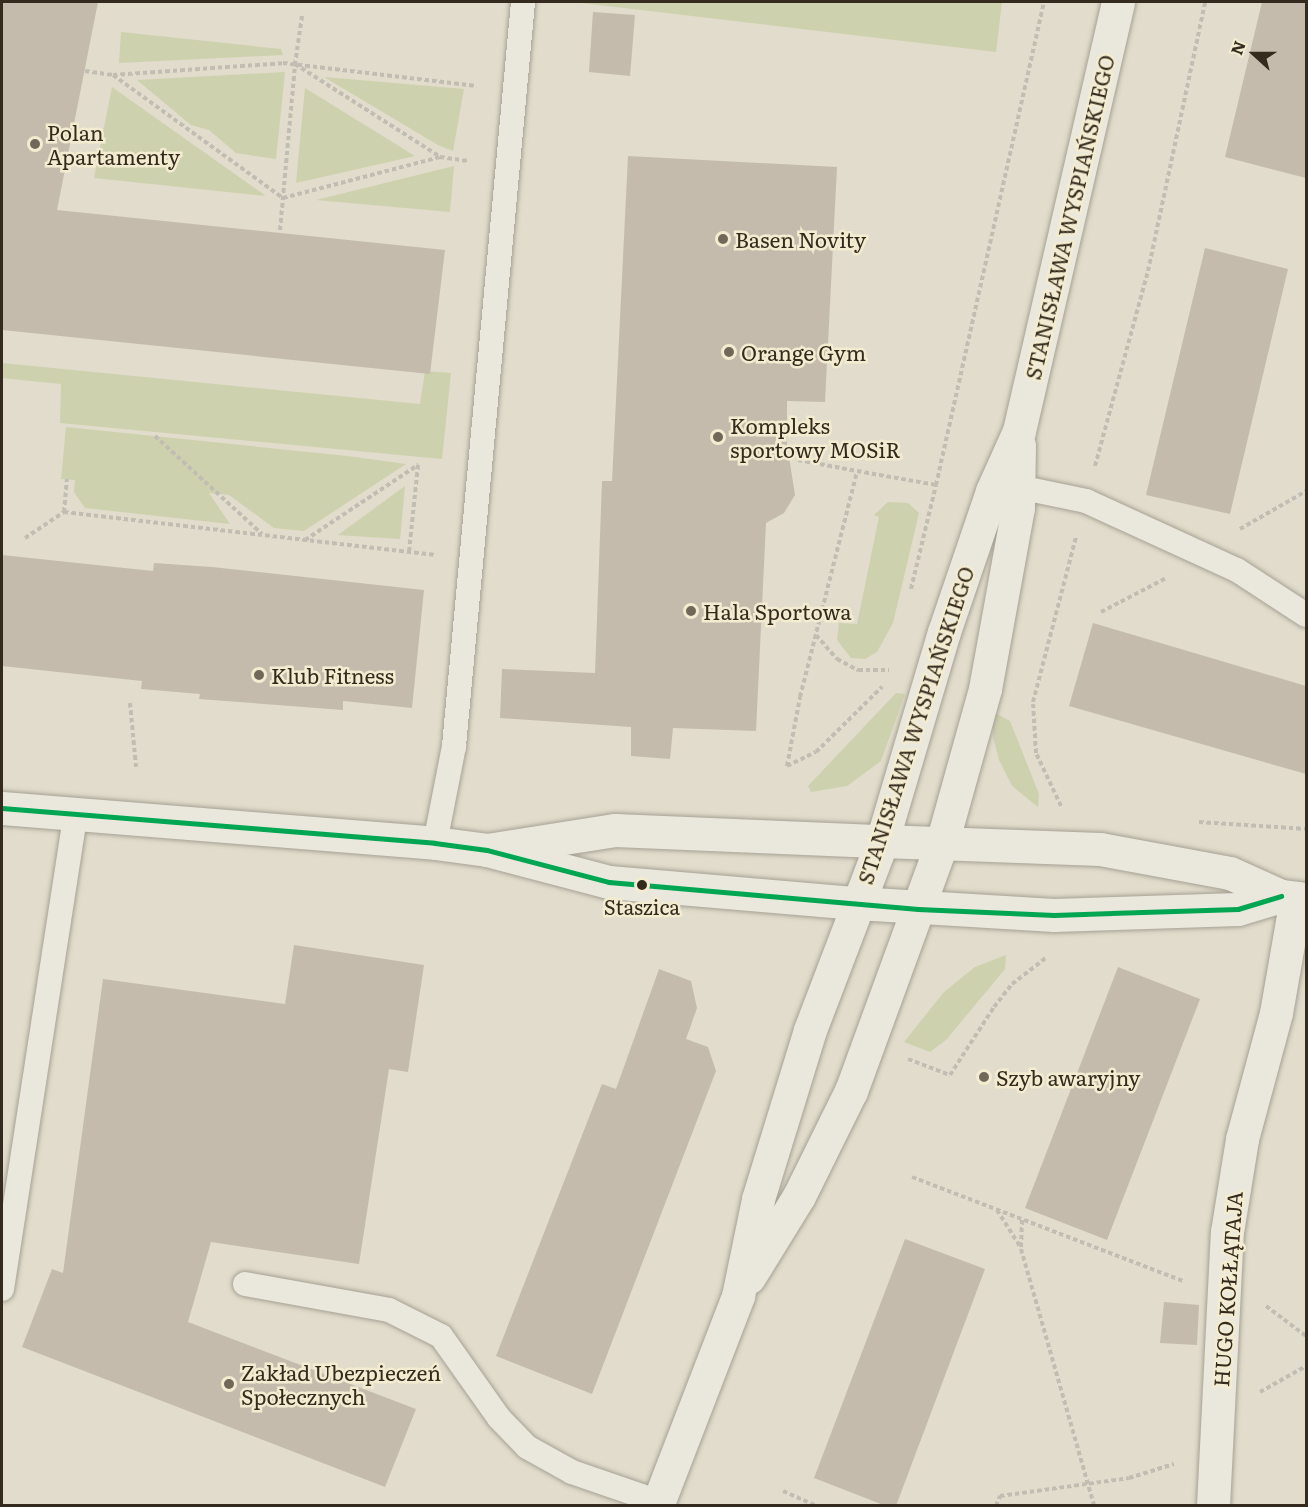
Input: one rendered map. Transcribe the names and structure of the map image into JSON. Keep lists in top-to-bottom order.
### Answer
{
  "streets": {
    "street": ["STANISŁAWA WYSPIAŃSKIEGO", "HUGO KOŁŁĄTAJA"]
  },
  "places": [
    "Polan Apartamenty",
    "Basen Novity",
    "Orange Gym",
    "Kompleks sportowy MOSiR",
    "Hala Sportowa",
    "Klub Fitness",
    "Staszica",
    "Szyb awaryjny",
    "Zakład Ubezpieczeń Społecznych"
  ],
  "north": "left"
}
